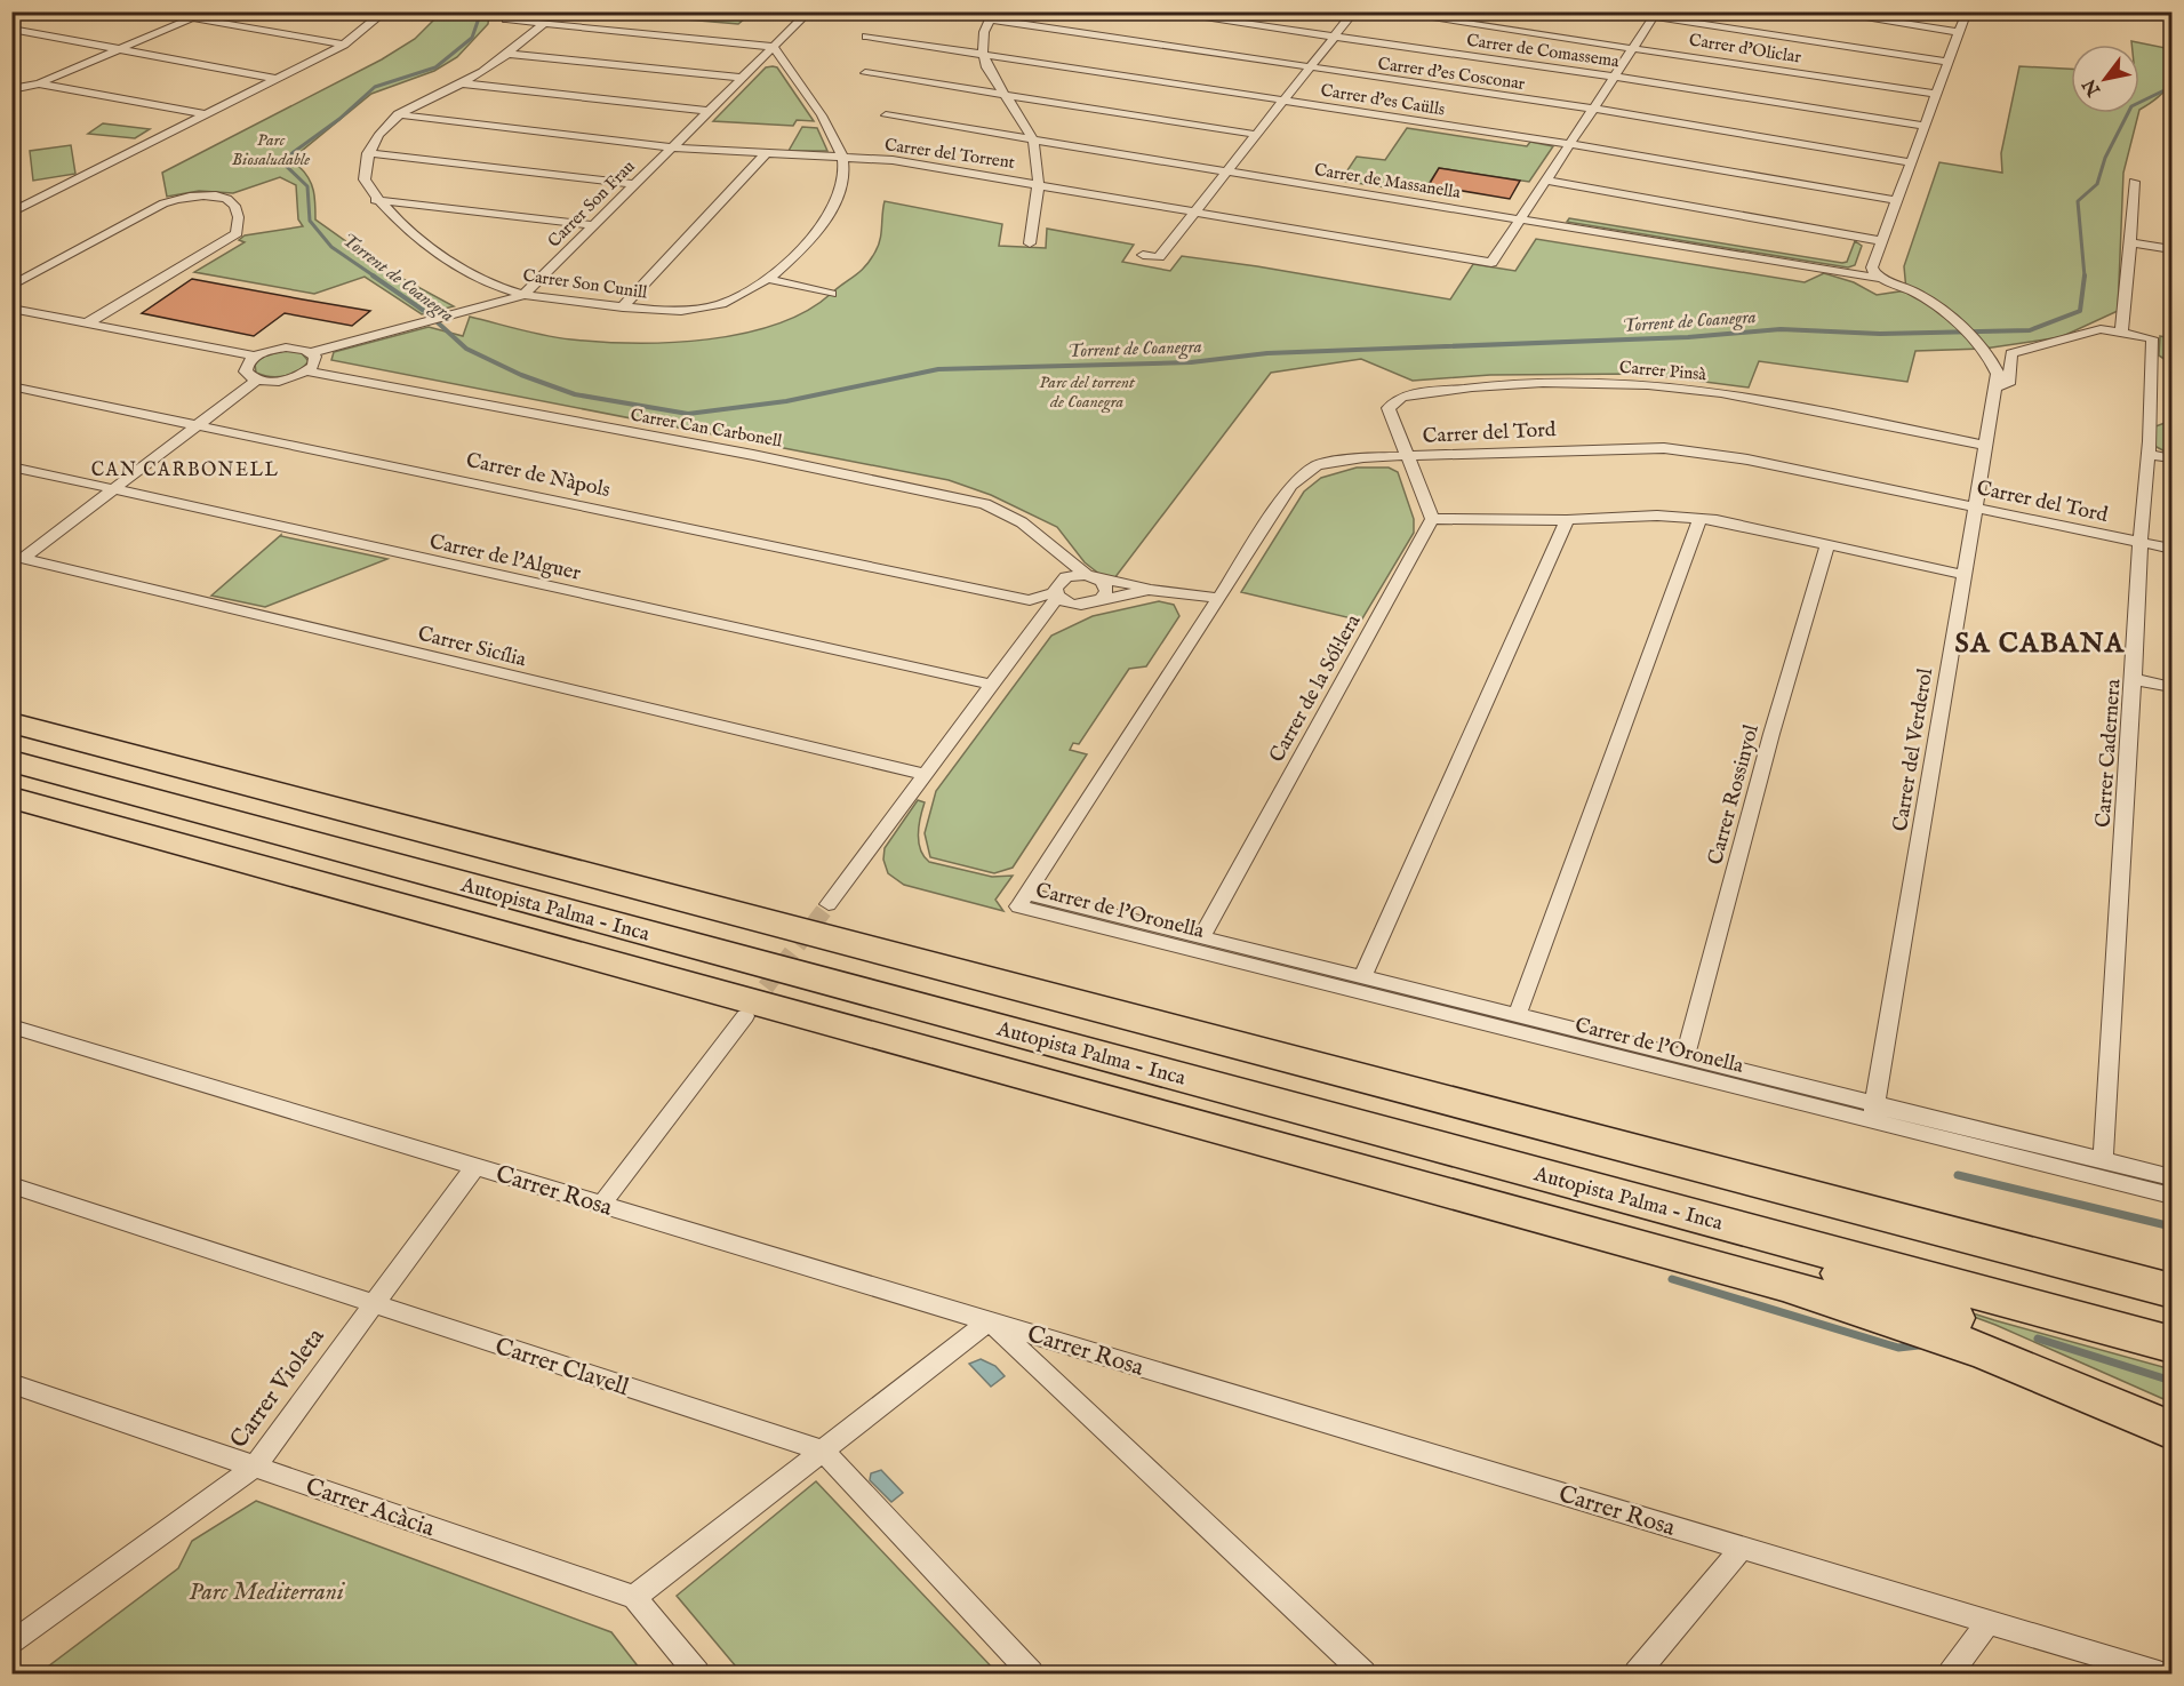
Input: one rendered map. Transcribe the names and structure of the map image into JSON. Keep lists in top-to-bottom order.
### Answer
{
  "streets": {
    "highway": ["Autopista Palma - Inca"],
    "street": [
      "Carrer d'Oliclar",
      "Carrer de Comassema",
      "Carrer d'es Cosconar",
      "Carrer d'es Caülls",
      "Carrer del Torrent",
      "Carrer de Massanella",
      "Carrer Son Frau",
      "Carrer Son Cunill",
      "Carrer Pinsà",
      "Carrer Can Carbonell",
      "Carrer del Tord",
      "Carrer de Nàpols",
      "Carrer de l'Alguer",
      "Carrer Sicília",
      "Carrer de la Sól·lera",
      "Carrer del Verderol",
      "Carrer Cadernera",
      "Carrer Rossinyol",
      "Carrer de l'Oronella",
      "Carrer Rosa",
      "Carrer Clavell",
      "Carrer Violeta",
      "Carrer Acàcia"
    ]
  },
  "crossings": [
    ["Carrer del Torrent", "Carrer de Massanella"],
    ["Carrer del Torrent", "Carrer Son Frau"],
    ["Carrer del Torrent", "Carrer Son Cunill"],
    ["Carrer de Massanella", "Carrer del Verderol"],
    ["Carrer Son Frau", "Carrer Son Cunill"],
    ["Carrer Pinsà", "Carrer del Tord"],
    ["Carrer Pinsà", "Carrer del Verderol"],
    ["Carrer Can Carbonell", "Carrer de Nàpols"],
    ["Carrer del Tord", "Carrer del Verderol"],
    ["Carrer del Tord", "Carrer Cadernera"],
    ["Carrer del Tord", "Carrer de l'Oronella"],
    ["Carrer de la Sól·lera", "Carrer de l'Oronella"],
    ["Carrer del Verderol", "Carrer Cadernera"],
    ["Carrer del Verderol", "Carrer de l'Oronella"],
    ["Carrer Cadernera", "Carrer de l'Oronella"],
    ["Carrer Rossinyol", "Carrer de l'Oronella"],
    ["Carrer Rosa", "Carrer Violeta"],
    ["Carrer Clavell", "Carrer Violeta"],
    ["Carrer Violeta", "Carrer Acàcia"]
  ],
  "districts": ["CAN CARBONELL", "SA CABANA"],
  "water": ["Torrent de Coanegra"],
  "parks": ["Parc Biosaludable", "Parc del torrent de Coanegra", "Parc Mediterrani"],
  "north": "bottom left"
}
